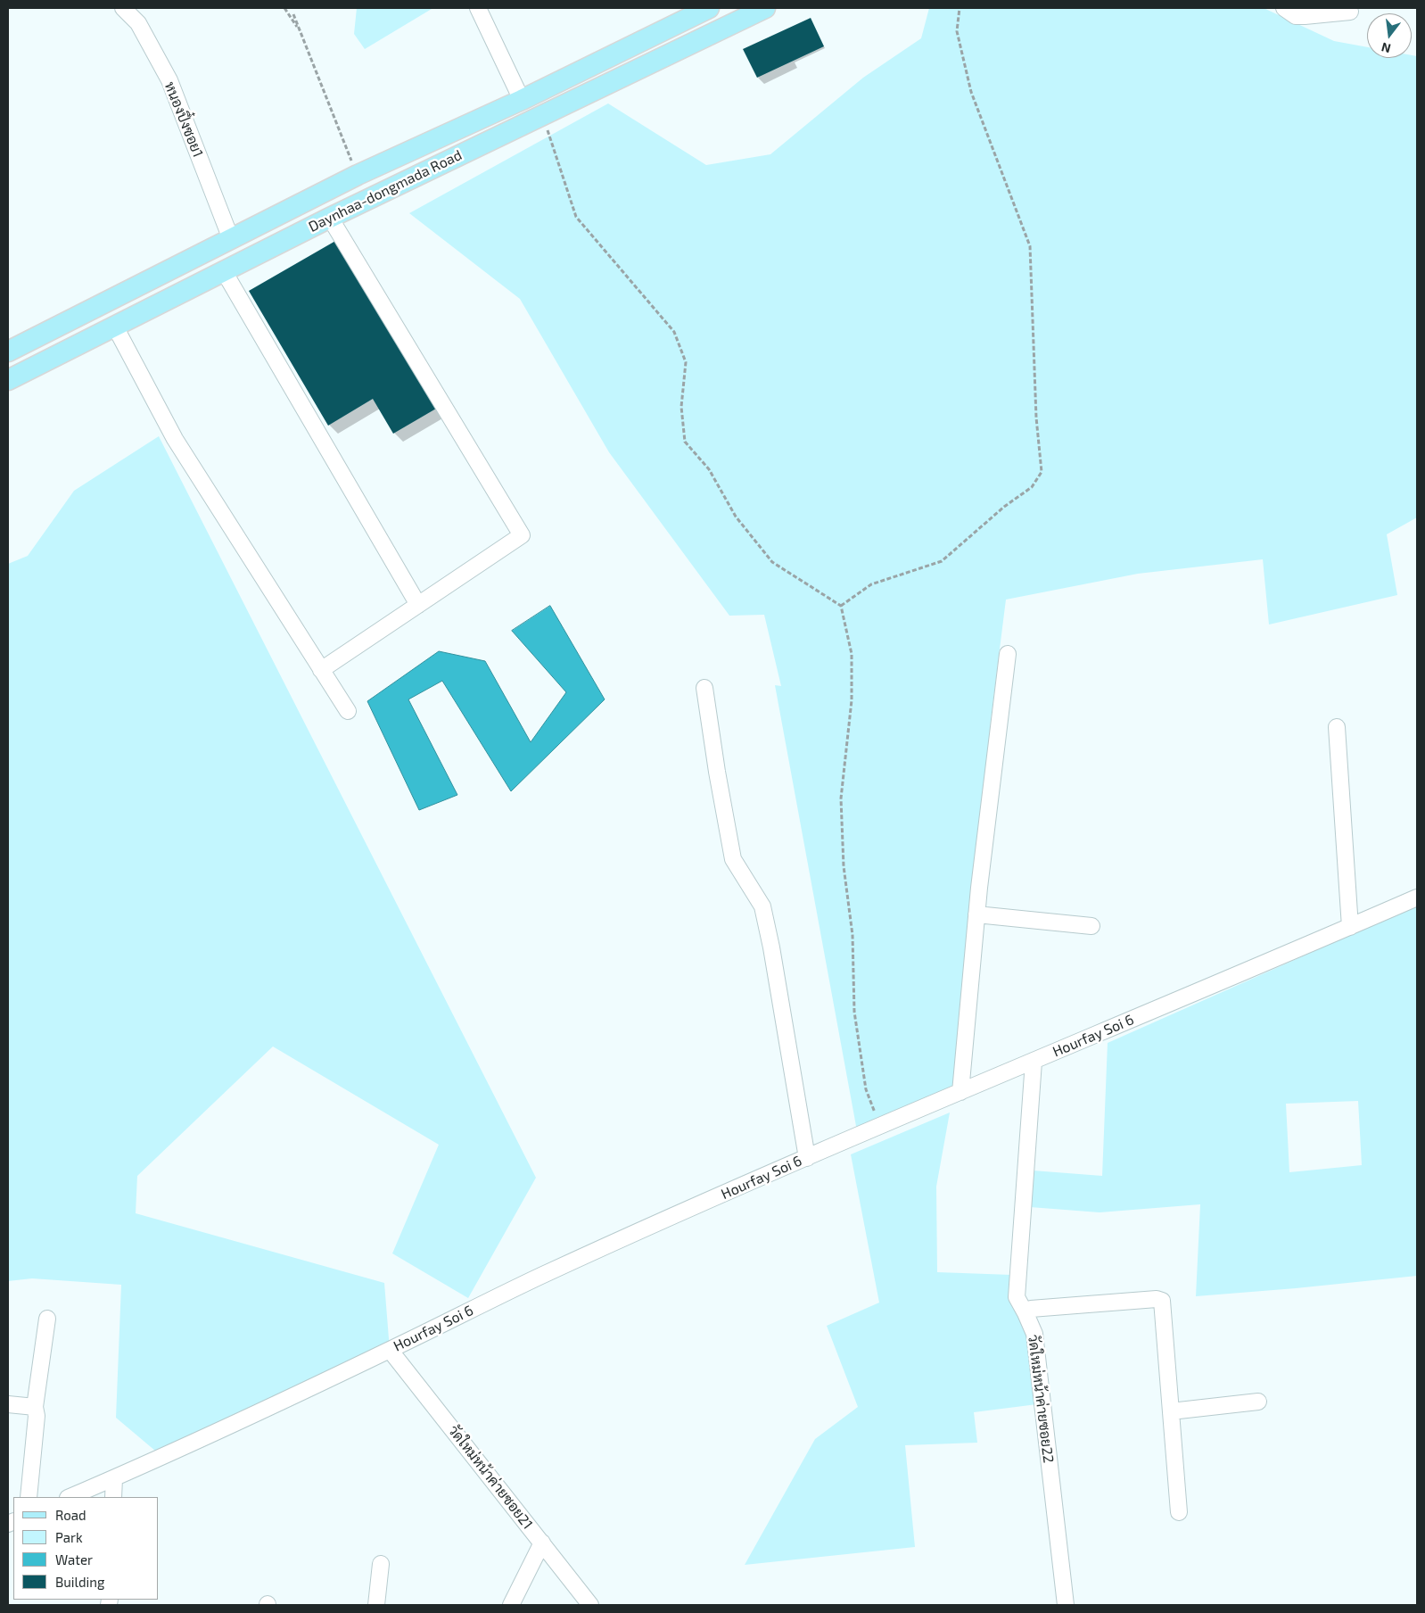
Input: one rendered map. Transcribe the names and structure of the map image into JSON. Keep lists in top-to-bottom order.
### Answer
{
  "streets": {
    "main road": ["Daynhaa-dongmada Road"],
    "street": [
      "หนองปึ๋งซอย1",
      "Hourfay Soi 6",
      "วัดใหม่หน้าค่ายซอย22",
      "วัดใหม่หน้าค่ายซอย21"
    ]
  },
  "crossings": [
    ["หนองปึ๋งซอย1", "Daynhaa-dongmada Road"],
    ["Hourfay Soi 6", "วัดใหม่หน้าค่ายซอย22"],
    ["Hourfay Soi 6", "วัดใหม่หน้าค่ายซอย21"]
  ],
  "legend": [
    "Road",
    "Park",
    "Water",
    "Building"
  ],
  "north": "bottom"
}
